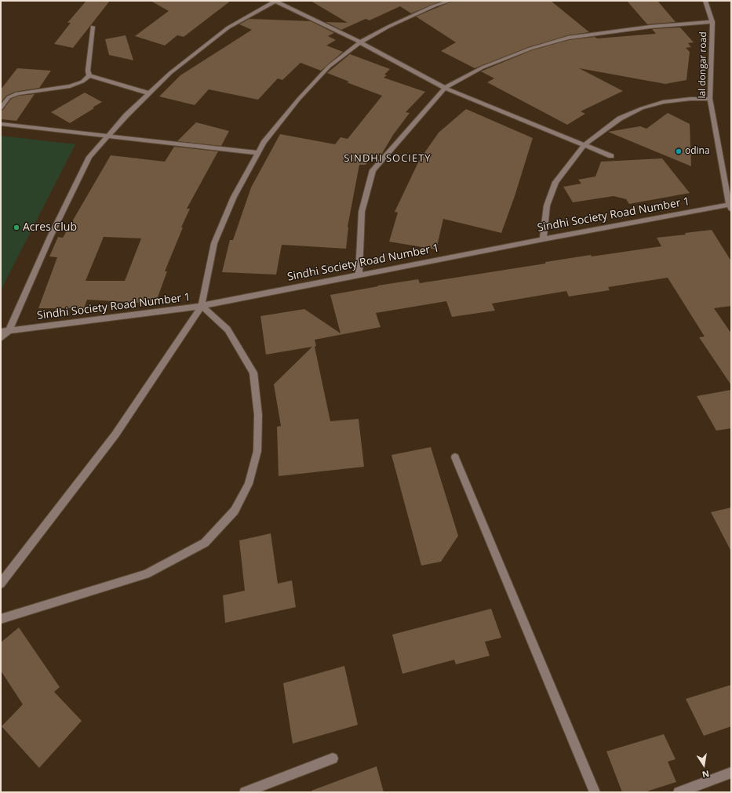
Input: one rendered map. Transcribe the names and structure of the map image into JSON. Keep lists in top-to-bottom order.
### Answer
{
  "streets": {
    "street": ["lal dongar road", "Sindhi Society Road Number 1"]
  },
  "crossings": [
    ["lal dongar road", "Sindhi Society Road Number 1"]
  ],
  "districts": ["SINDHI SOCIETY"],
  "places": ["odina", "Acres Club"],
  "north": "bottom"
}
